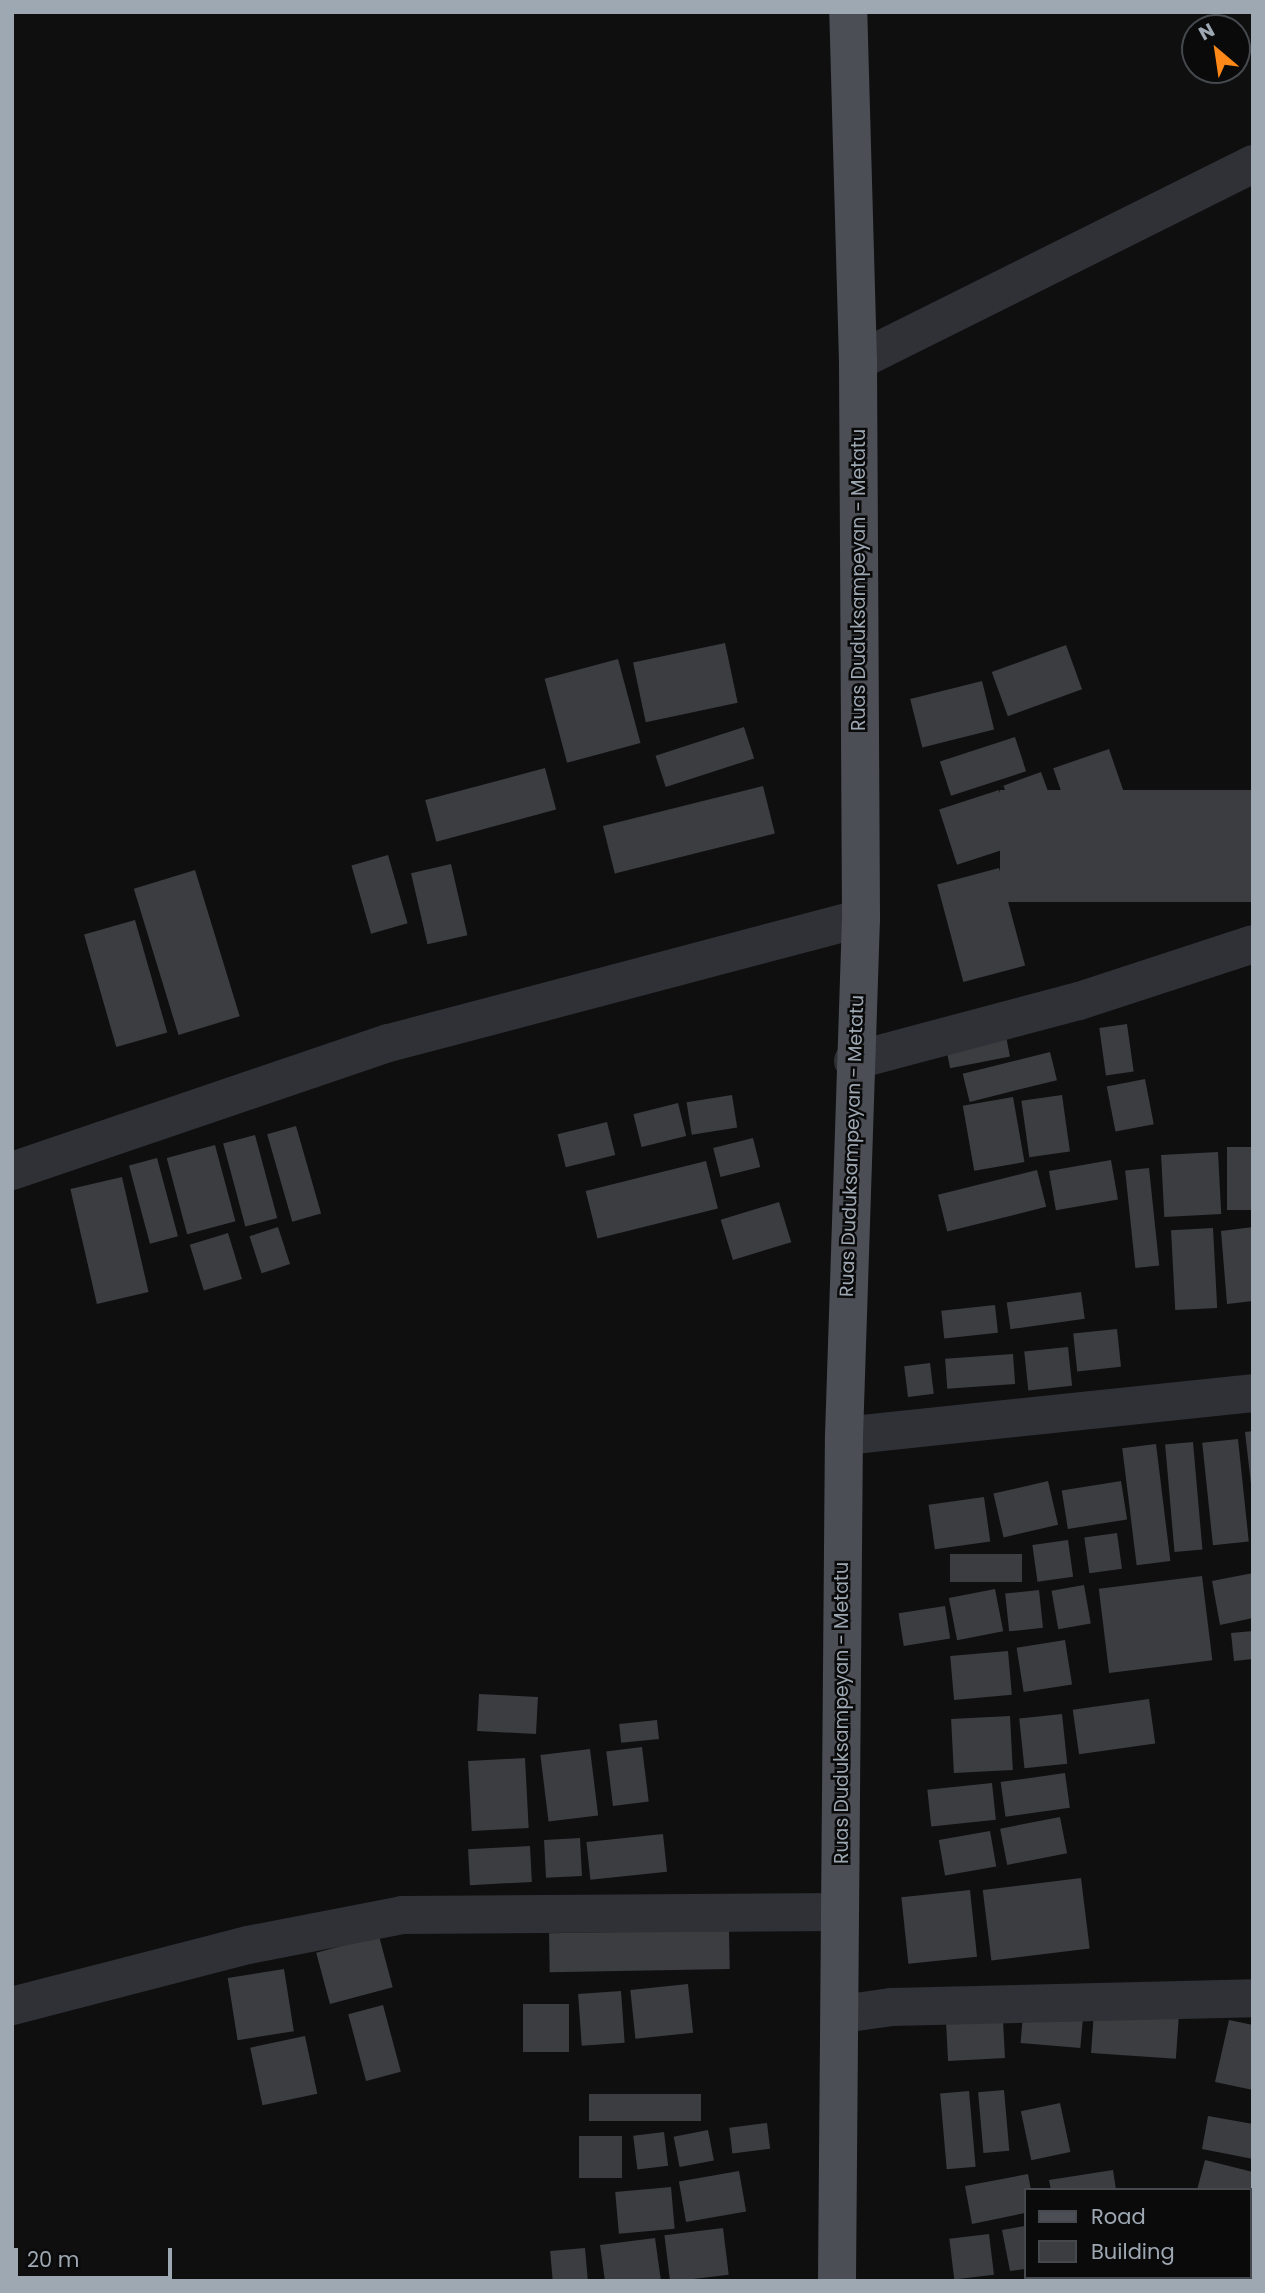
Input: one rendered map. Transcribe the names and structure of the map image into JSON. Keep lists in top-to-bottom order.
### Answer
{
  "streets": {
    "main road": ["Ruas Duduksampeyan - Metatu"]
  },
  "legend": ["Road", "Building"],
  "scale_bar": "20 m",
  "north": "top left"
}
